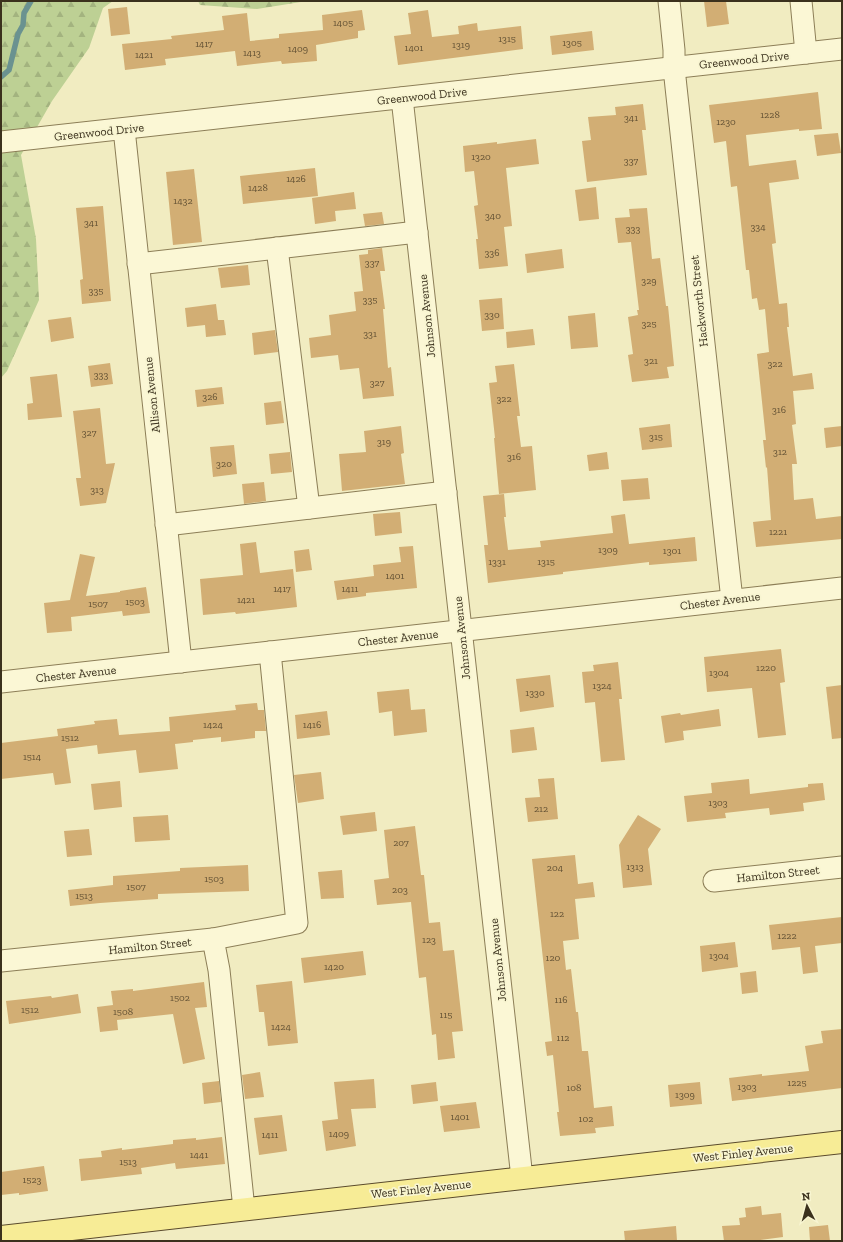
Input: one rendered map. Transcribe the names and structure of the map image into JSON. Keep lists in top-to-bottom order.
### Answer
{
  "streets": {
    "main road": ["West Finley Avenue"],
    "street": [
      "Greenwood Drive",
      "Hackworth Street",
      "Johnson Avenue",
      "Allison Avenue",
      "Chester Avenue",
      "Hamilton Street"
    ]
  },
  "crossings": [
    ["Greenwood Drive", "Hackworth Street"],
    ["Greenwood Drive", "Johnson Avenue"],
    ["Greenwood Drive", "Allison Avenue"],
    ["Hackworth Street", "Chester Avenue"],
    ["Johnson Avenue", "Chester Avenue"],
    ["Johnson Avenue", "West Finley Avenue"],
    ["Allison Avenue", "Chester Avenue"],
    ["Chester Avenue", "Hamilton Street"]
  ],
  "house_numbers": [
    "1405",
    "1315",
    "1305",
    "1417",
    "1319",
    "1401",
    "1409",
    "1413",
    "1421",
    "1228",
    "341",
    "1230",
    "1320",
    "337",
    "1426",
    "1428",
    "1432",
    "340",
    "341",
    "334",
    "333",
    "336",
    "337",
    "329",
    "335",
    "335",
    "330",
    "325",
    "331",
    "321",
    "322",
    "333",
    "327",
    "326",
    "322",
    "316",
    "327",
    "315",
    "319",
    "312",
    "316",
    "320",
    "313",
    "1221",
    "1309",
    "1301",
    "1331",
    "1315",
    "1401",
    "1417",
    "1411",
    "1421",
    "1503",
    "1507",
    "1220",
    "1304",
    "1324",
    "1330",
    "1424",
    "1416",
    "1512",
    "1514",
    "1303",
    "212",
    "207",
    "1313",
    "204",
    "1503",
    "1507",
    "203",
    "1513",
    "122",
    "1222",
    "123",
    "1304",
    "120",
    "1420",
    "1502",
    "116",
    "1512",
    "1508",
    "115",
    "1424",
    "112",
    "1225",
    "1303",
    "108",
    "1309",
    "1401",
    "102",
    "1409",
    "1411",
    "1441",
    "1513",
    "1523"
  ],
  "north": "top"
}
